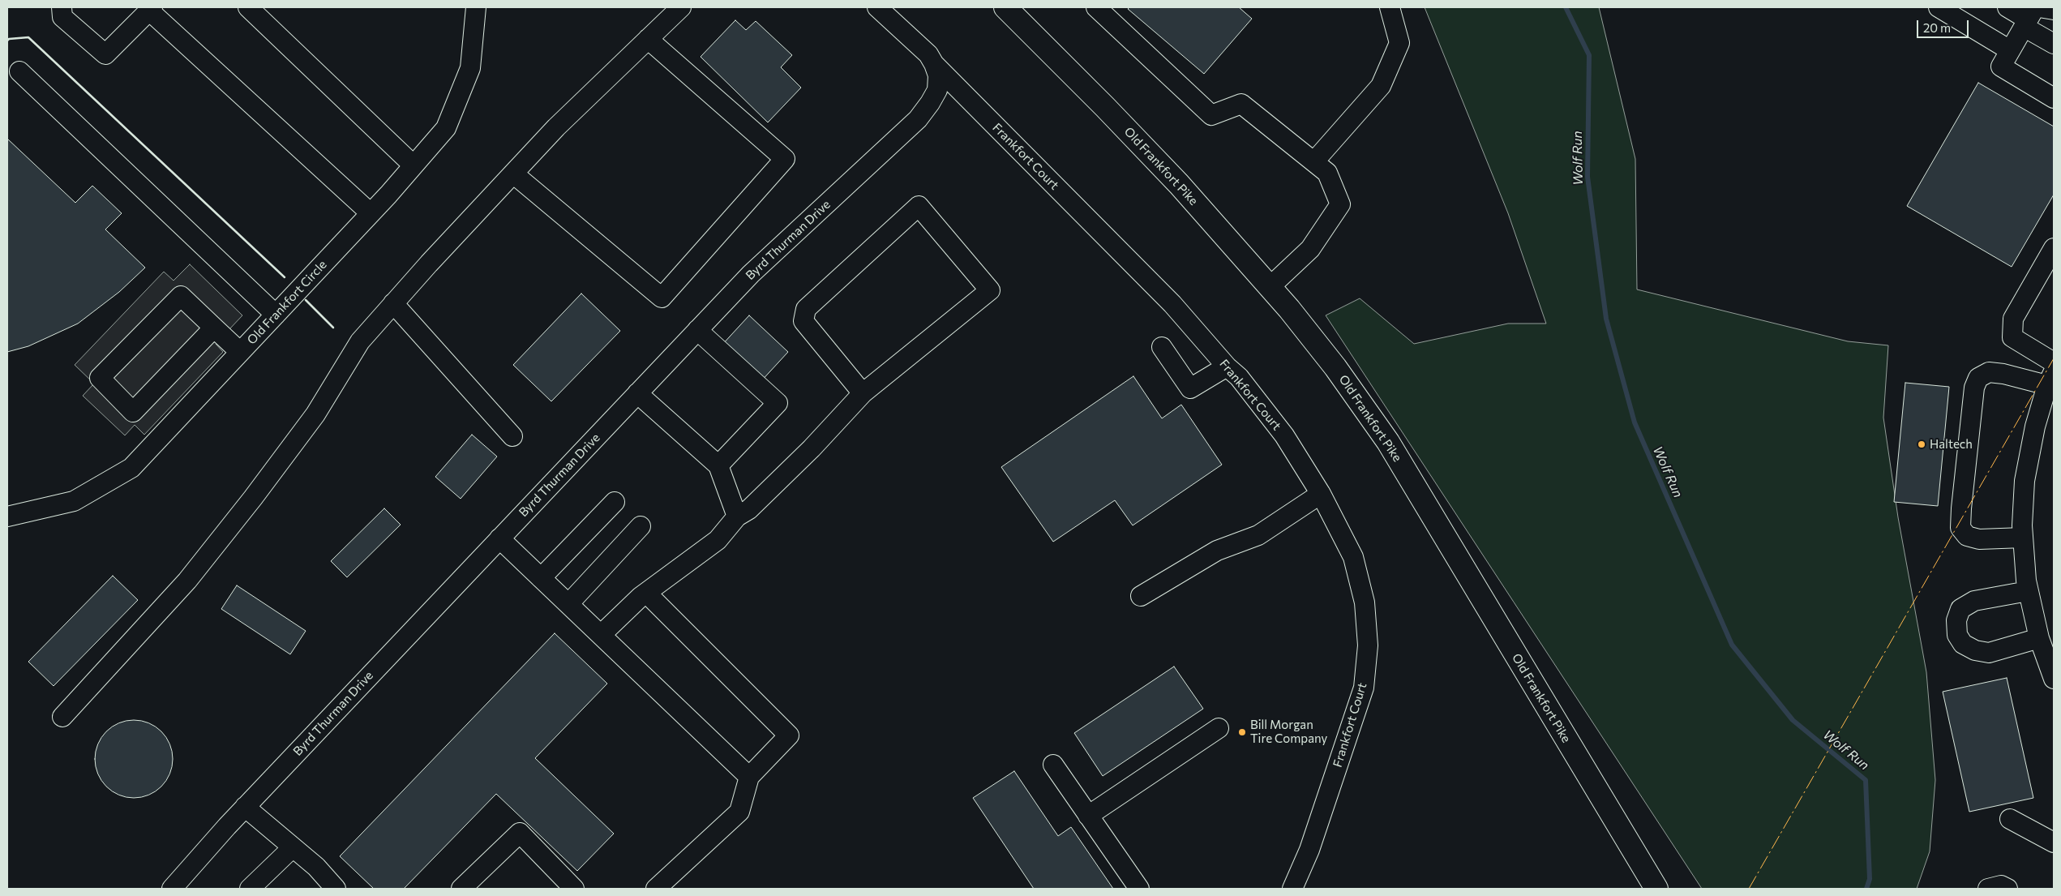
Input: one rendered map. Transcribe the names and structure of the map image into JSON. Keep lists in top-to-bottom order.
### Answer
{
  "streets": {
    "main road": ["Old Frankfort Pike"],
    "street": ["Frankfort Court", "Byrd Thurman Drive", "Old Frankfort Circle"]
  },
  "crossings": [
    ["Frankfort Court", "Byrd Thurman Drive"]
  ],
  "water": ["Wolf Run"],
  "places": ["Haltech", "Bill Morgan Tire Company"],
  "scale_bar": "20 m"
}
